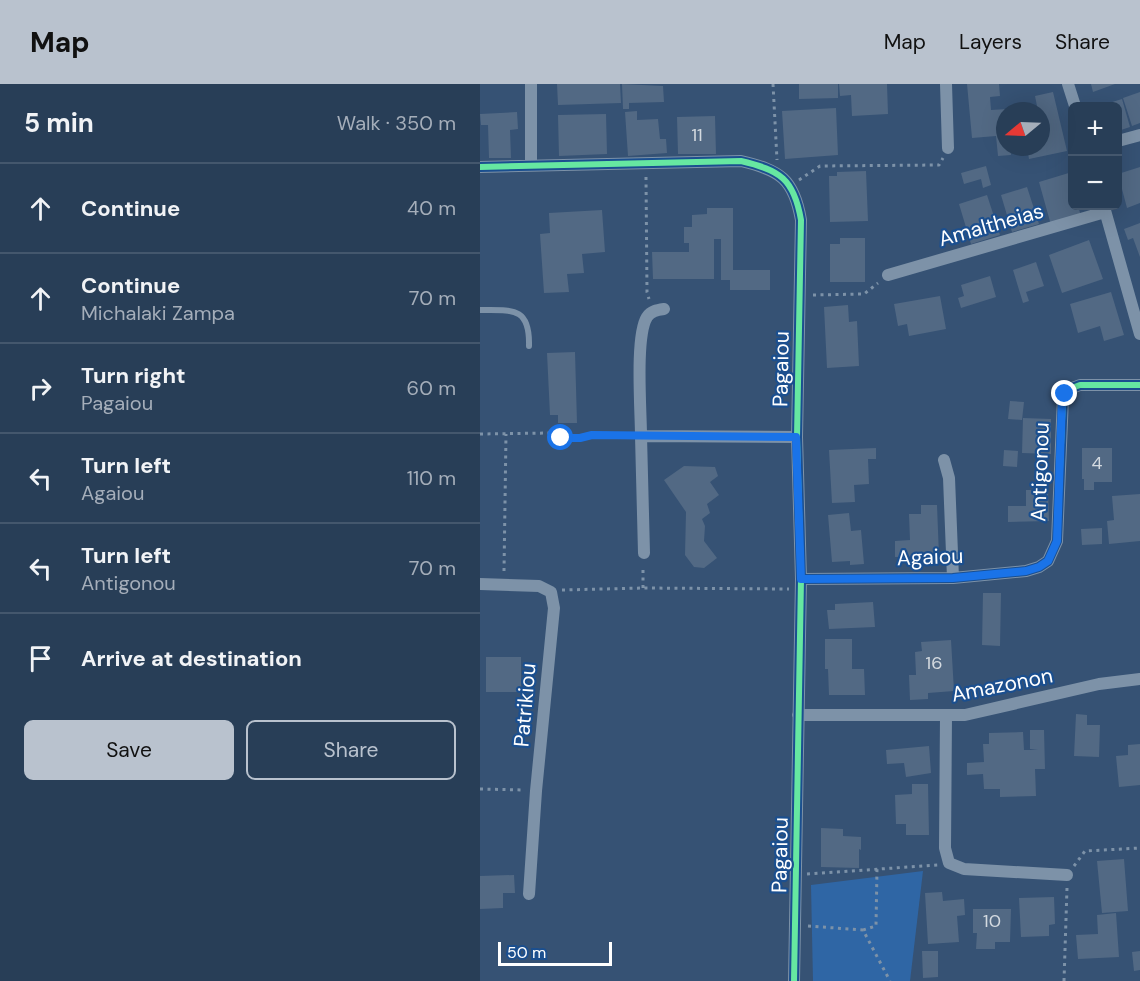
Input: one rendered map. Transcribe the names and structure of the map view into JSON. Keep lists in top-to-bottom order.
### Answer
{
  "streets": {
    "street": [
      "Amaltheias",
      "Pagaiou",
      "Antigonou",
      "Agaiou",
      "Amazonon",
      "Patrikiou"
    ]
  },
  "crossings": [
    ["Pagaiou", "Agaiou"],
    ["Pagaiou", "Amazonon"],
    ["Antigonou", "Agaiou"]
  ],
  "house_numbers": [
    "11",
    "4",
    "16",
    "10"
  ],
  "scale_bar": "50 m",
  "north": "left",
  "page": {
    "header": "Map",
    "nav": ["Map", "Layers", "Share"],
    "heading": ["5 min", "Walk · 350 m"],
    "map_buttons": ["+", "−"],
    "list": [
      ["Continue", "40 m"],
      ["Continue", "Michalaki Zampa", "70 m"],
      ["Turn right", "Pagaiou", "60 m"],
      ["Turn left", "Agaiou", "110 m"],
      ["Turn left", "Antigonou", "70 m"],
      "Arrive at destination"
    ],
    "buttons": ["Save", "Share"],
    "scale": "50 m"
  }
}
